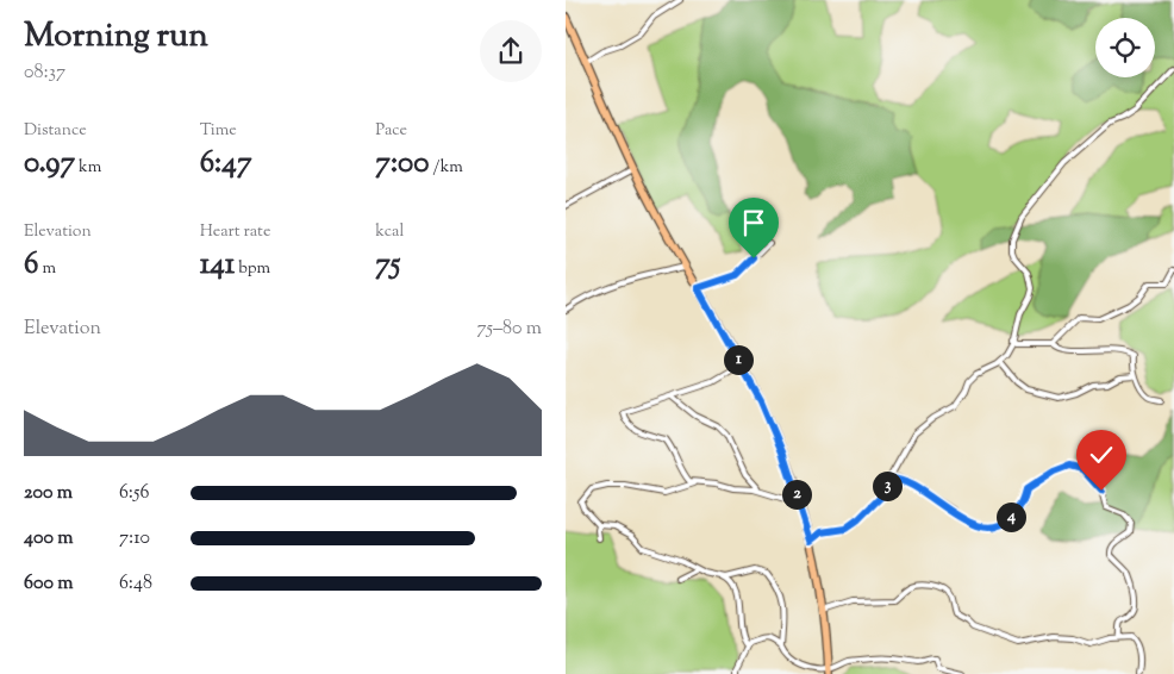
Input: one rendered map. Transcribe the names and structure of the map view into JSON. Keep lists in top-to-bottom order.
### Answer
{
  "page": {
    "heading": ["Morning run", "08:37"],
    "stats": [
      ["Distance", "0.97 km"],
      ["Time", "6:47"],
      ["Pace", "7:00 /km"],
      ["Elevation", "6 m"],
      ["Heart rate", "141 bpm"],
      ["kcal", "75"]
    ],
    "chart": ["Elevation", "75–80 m"],
    "pins": [
      "1",
      "3",
      "2",
      "4"
    ],
    "list": [
      {
        "name": "200 m",
        "note": "6:56"
      },
      {
        "name": "400 m",
        "note": "7:10"
      },
      {
        "name": "600 m",
        "note": "6:48"
      }
    ]
  }
}
